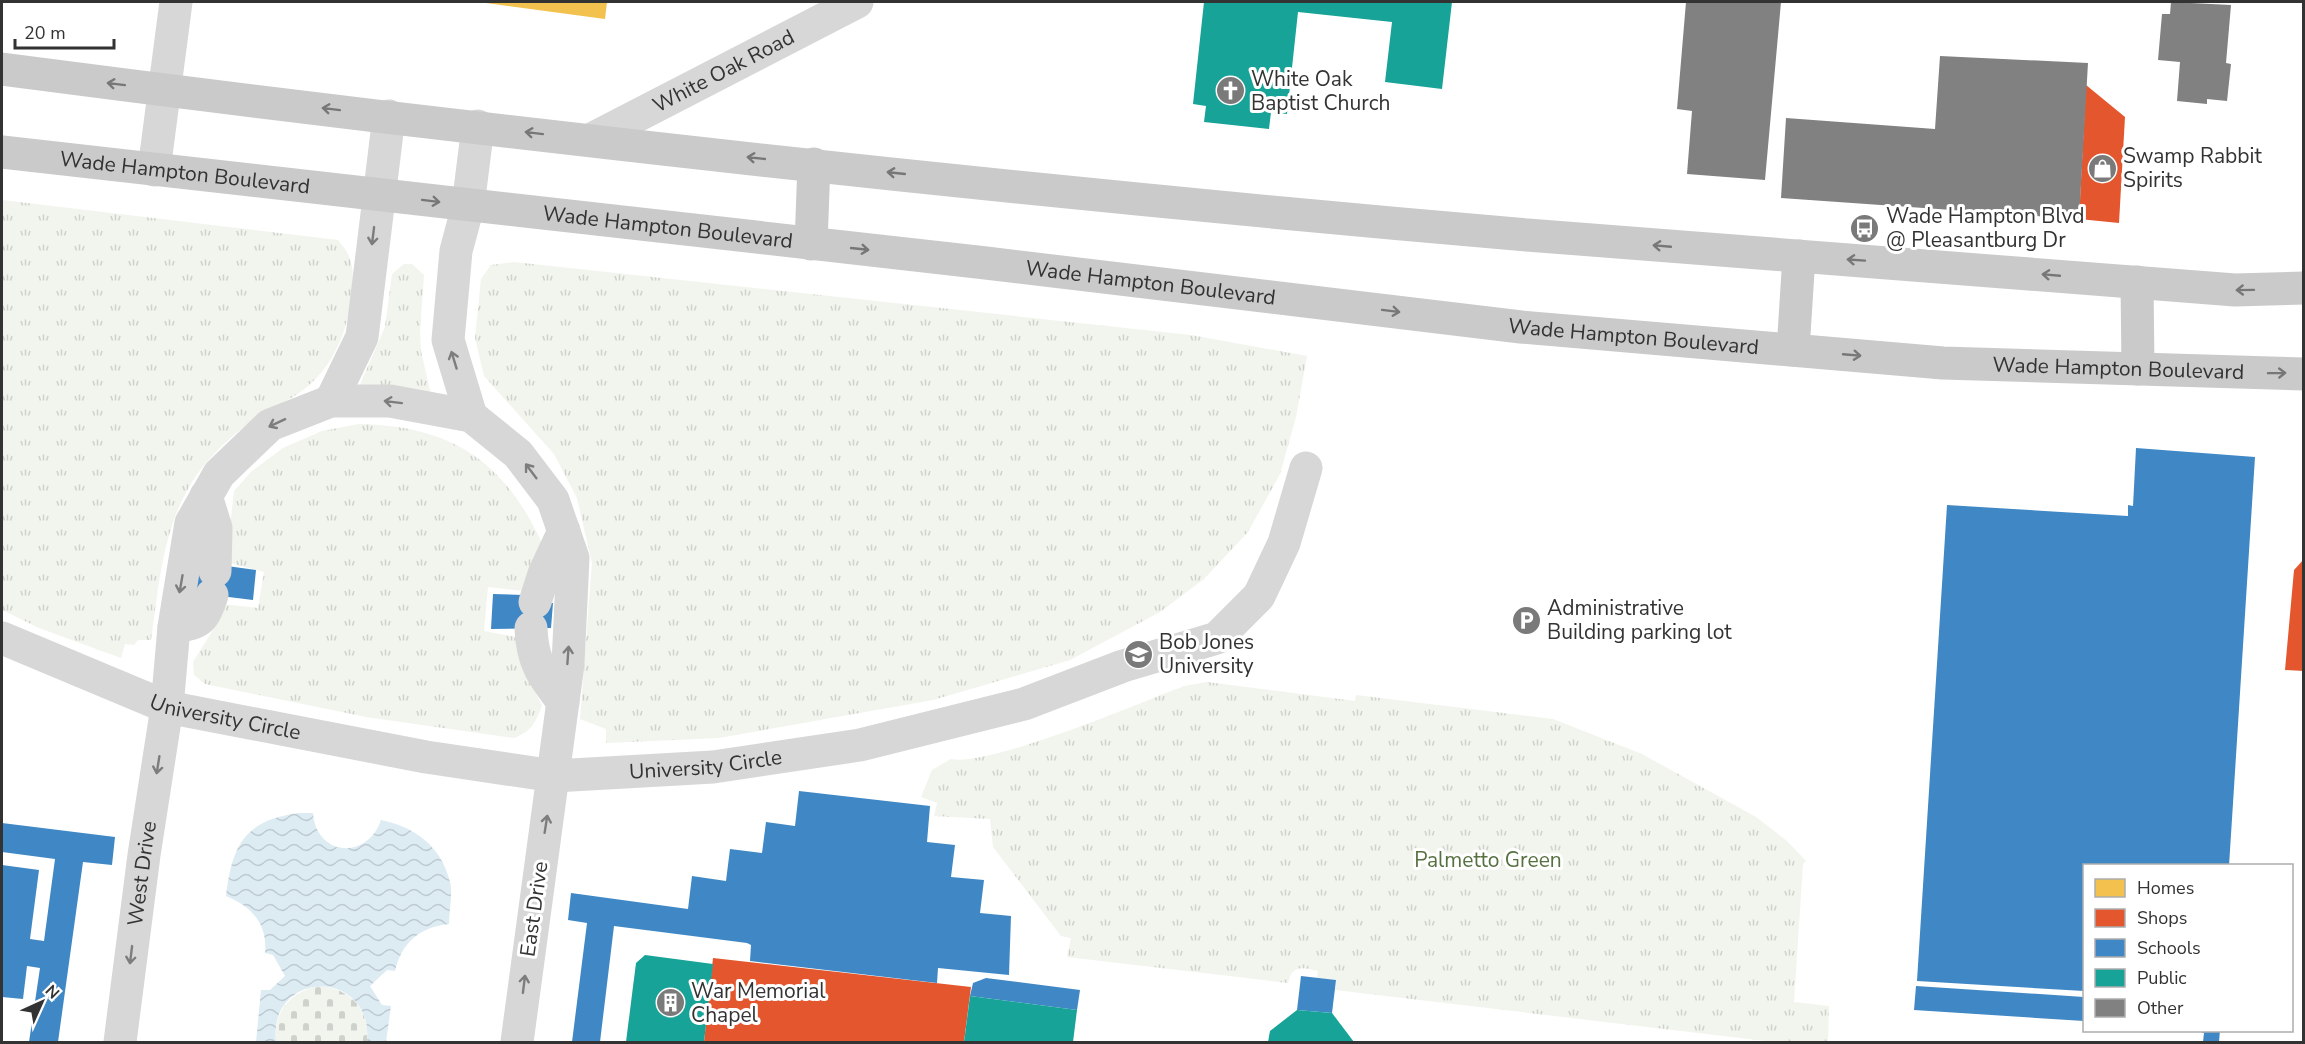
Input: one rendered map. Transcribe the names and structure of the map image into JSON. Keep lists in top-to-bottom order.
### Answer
{
  "streets": {
    "main road": ["Wade Hampton Boulevard"],
    "street": [
      "White Oak Road",
      "University Circle",
      "West Drive",
      "East Drive"
    ]
  },
  "crossings": [
    ["University Circle", "West Drive"],
    ["University Circle", "East Drive"]
  ],
  "one_way": ["West Drive"],
  "parks": ["Palmetto Green"],
  "places": {
    "church": ["White Oak Baptist Church"],
    "shop": ["Swamp Rabbit Spirits"],
    "bus stop": ["Wade Hampton Blvd @ Pleasantburg Dr"],
    "parking": ["Administrative Building parking lot"],
    "school or university": ["Bob Jones University"],
    "building": ["War Memorial Chapel"]
  },
  "legend": [
    "Homes",
    "Shops",
    "Schools",
    "Public",
    "Other"
  ],
  "scale_bar": "20 m",
  "north": "top right"
}
